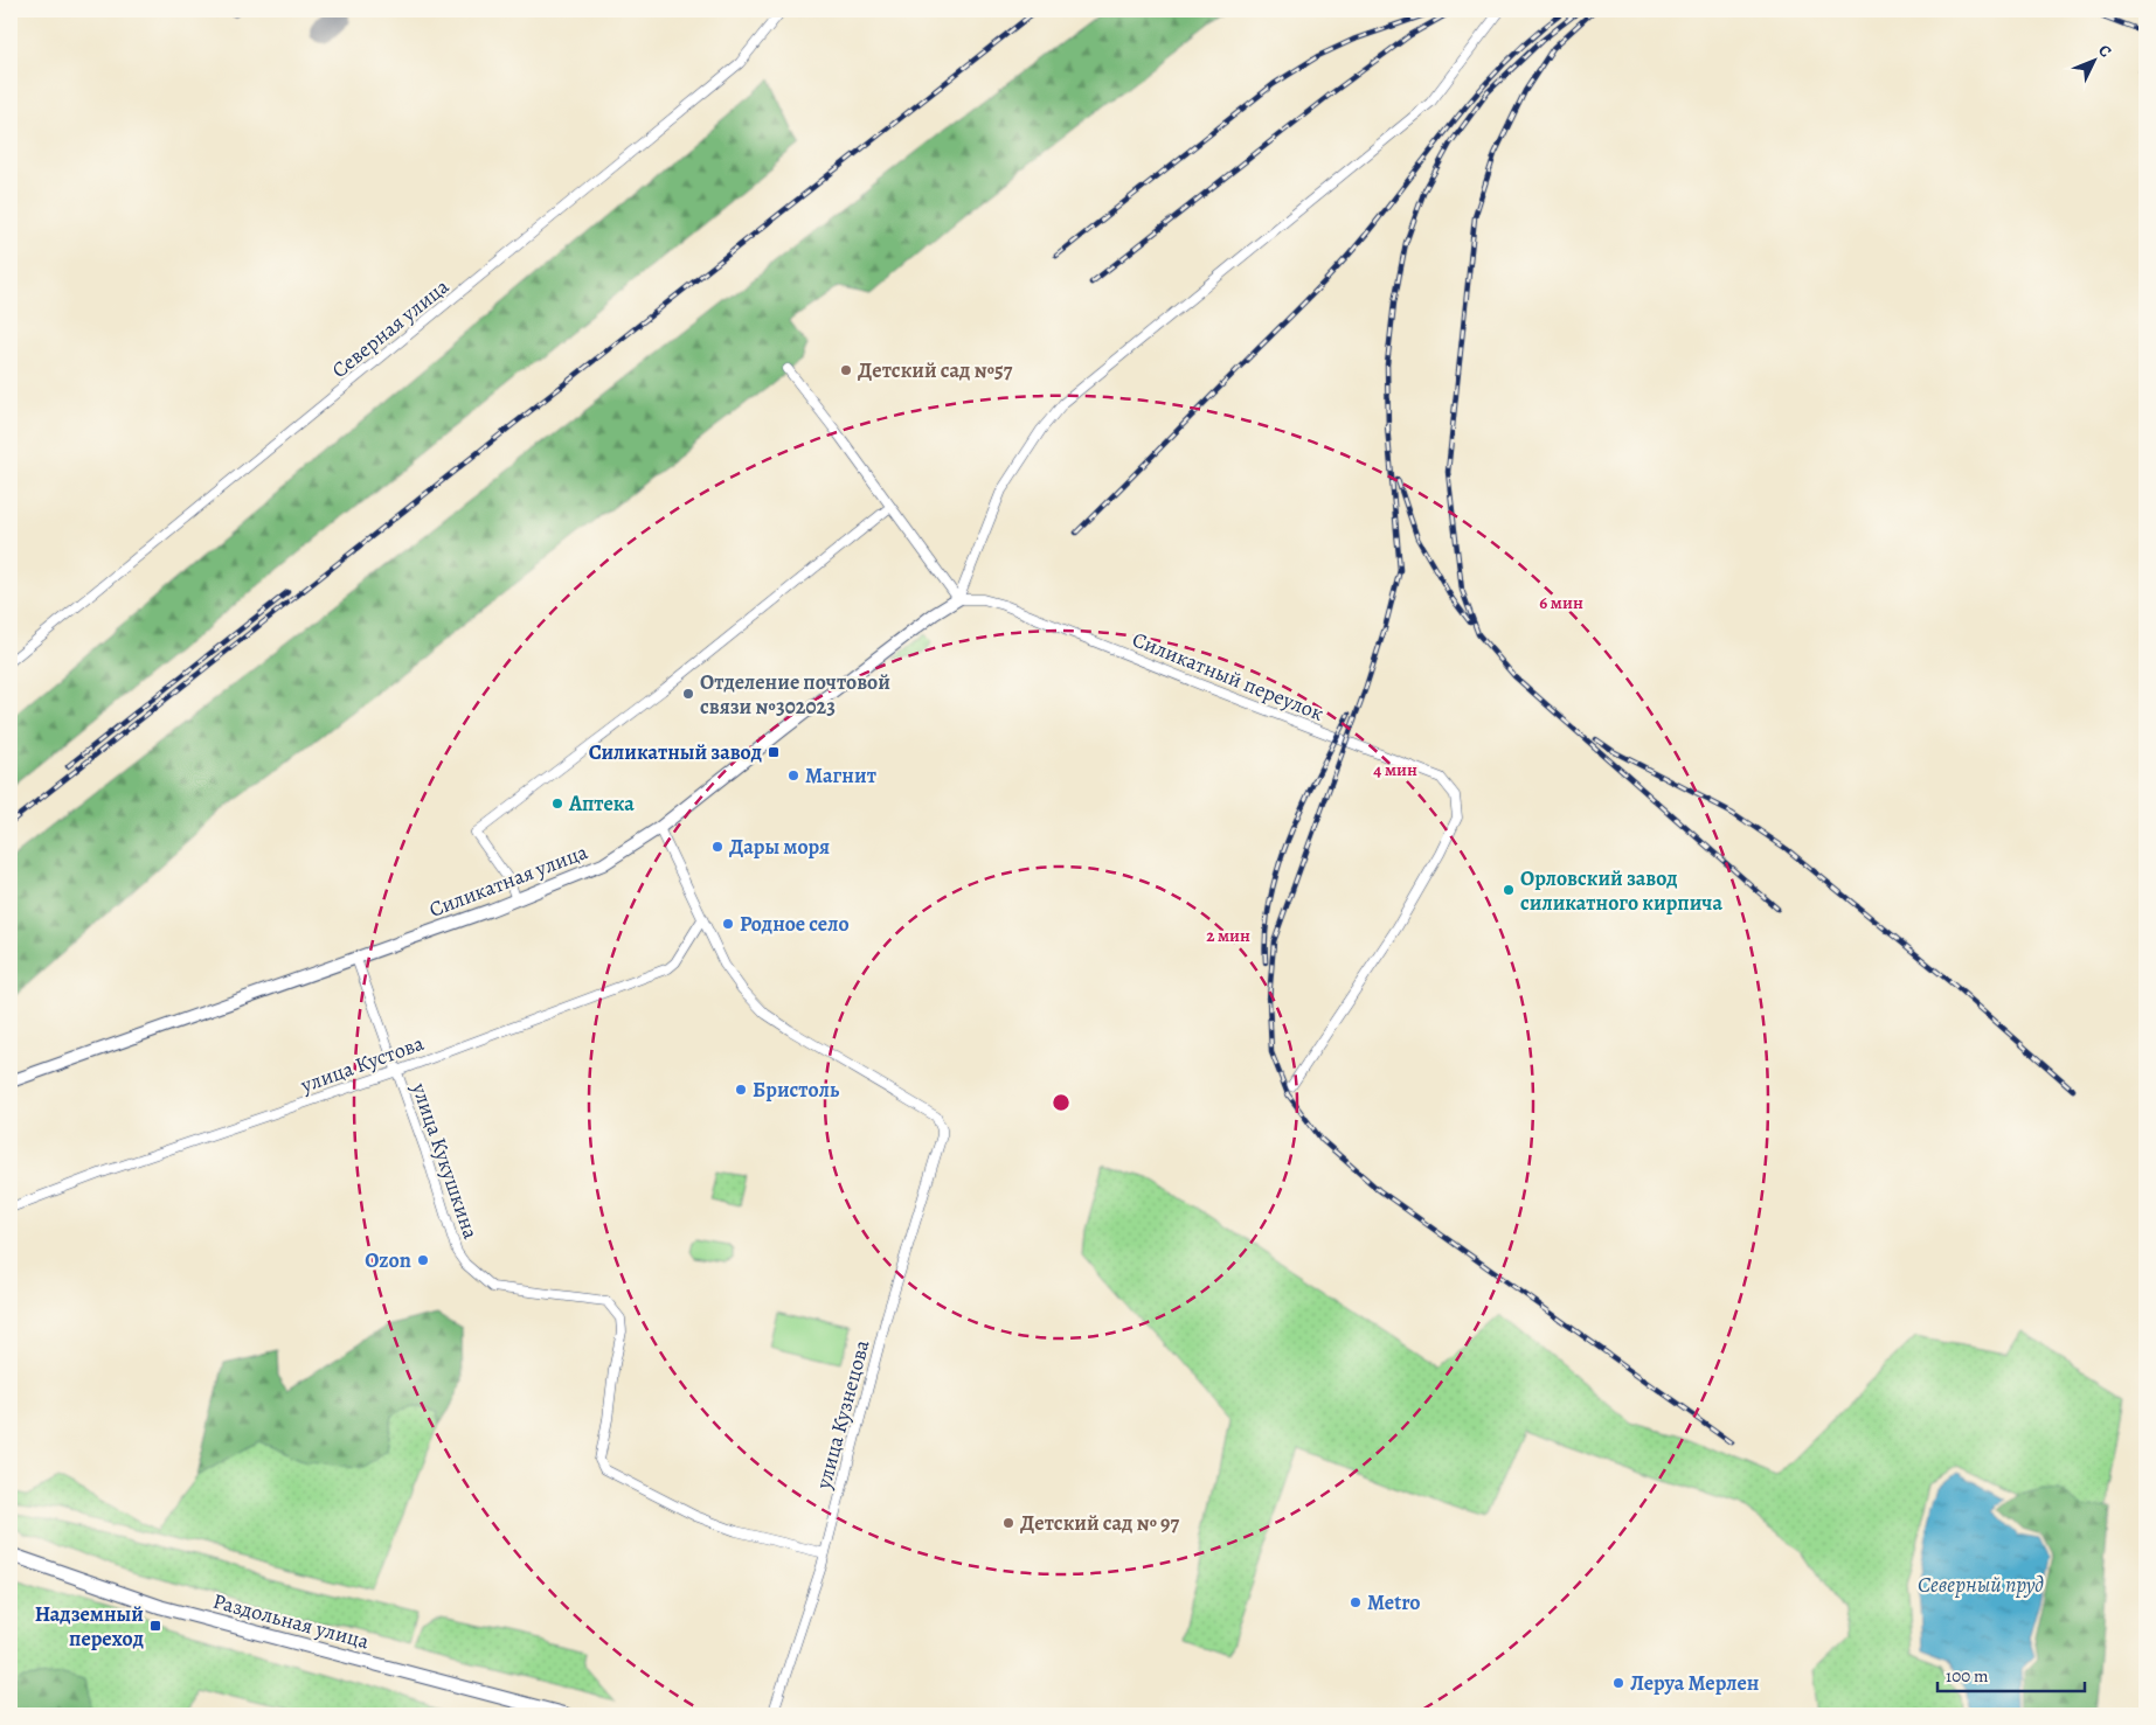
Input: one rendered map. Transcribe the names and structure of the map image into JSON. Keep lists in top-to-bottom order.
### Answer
{
  "streets": {
    "main road": ["Раздольная улица"],
    "street": [
      "Северная улица",
      "Силикатный переулок",
      "Силикатная улица",
      "улица Кустова",
      "улица Кукушкина",
      "улица Кузнецова"
    ]
  },
  "crossings": [
    ["Силикатный переулок", "Силикатная улица"],
    ["Силикатная улица", "улица Кукушкина"],
    ["улица Кустова", "улица Кукушкина"],
    ["улица Кустова", "улица Кузнецова"],
    ["улица Кукушкина", "улица Кузнецова"]
  ],
  "water": ["Северный пруд"],
  "places": {
    "other": [
      "Детский сад №57",
      "Отделение почтовой связи №302023",
      "Магнит",
      "Аптека",
      "Дары моря",
      "Орловский завод силикатного кирпича",
      "Родное село",
      "Бристоль",
      "Ozon",
      "Детский сад № 97",
      "Metro",
      "Леруа Мерлен"
    ],
    "transit": ["Силикатный завод", "Надземный переход"]
  },
  "scale_bar": "100 m",
  "north": "top right",
  "rings": ["6 мин", "4 мин", "2 мин"]
}
